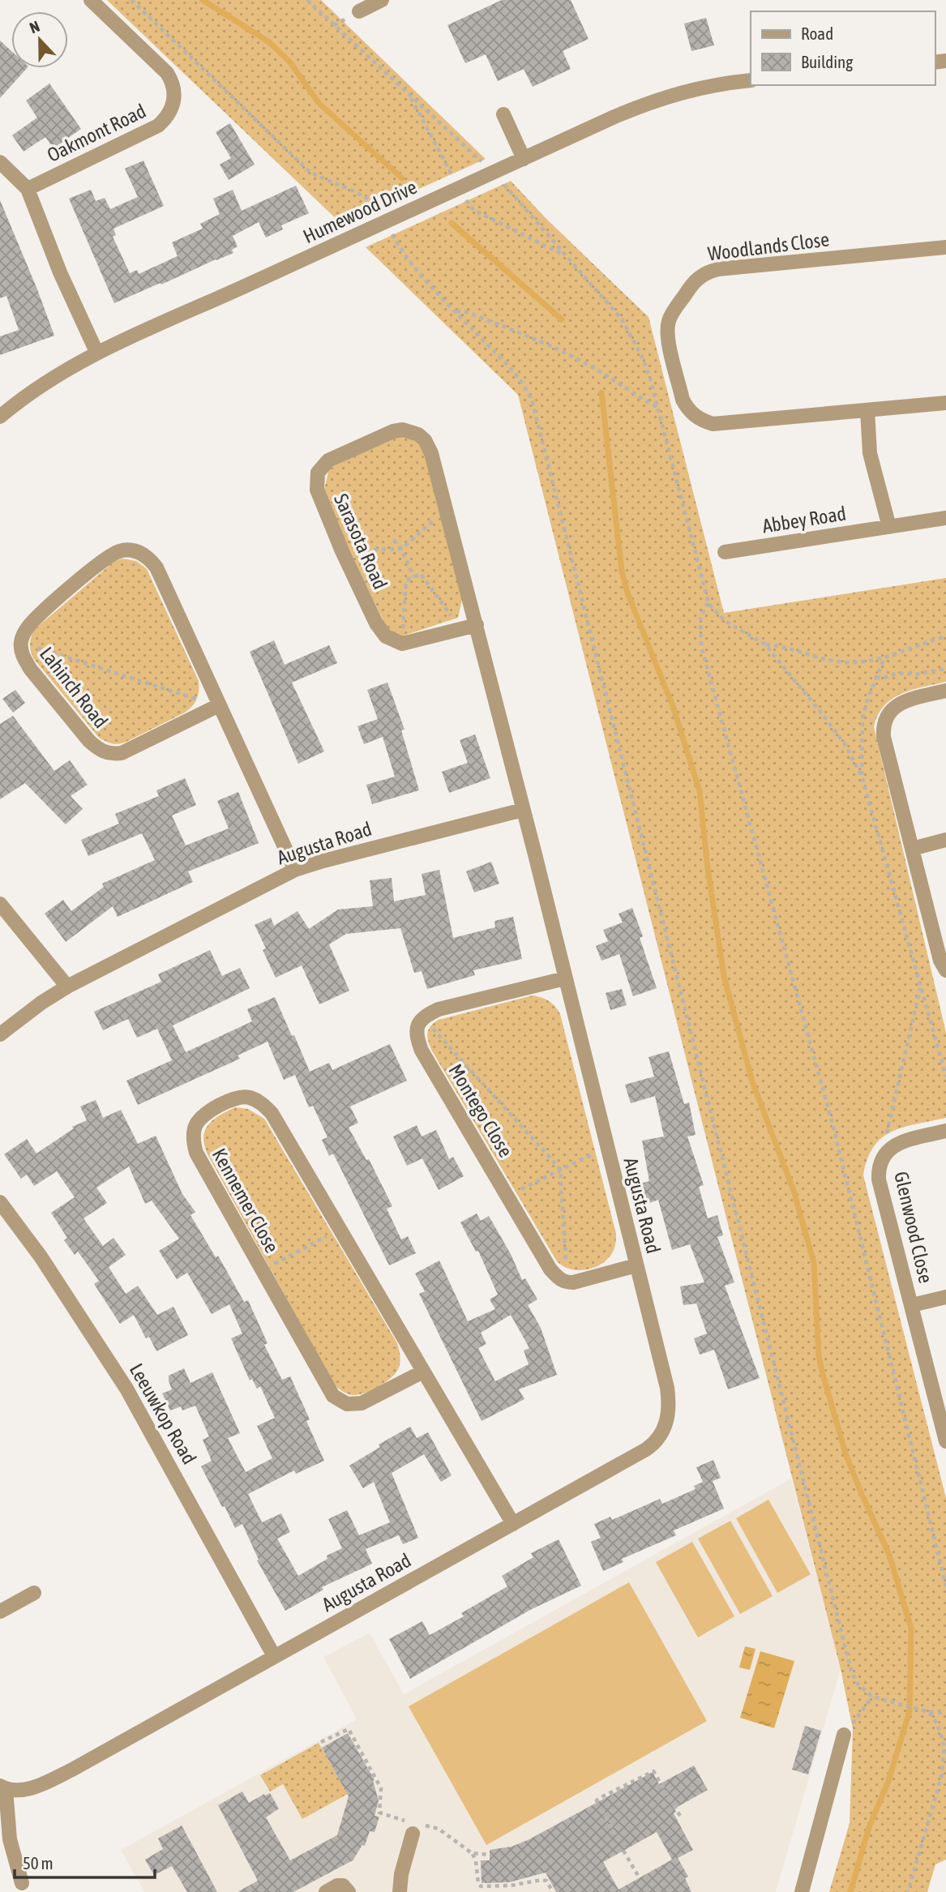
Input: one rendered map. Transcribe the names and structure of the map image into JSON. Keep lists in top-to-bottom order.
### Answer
{
  "streets": {
    "street": [
      "Oakmont Road",
      "Humewood Drive",
      "Woodlands Close",
      "Abbey Road",
      "Sarasota Road",
      "Lahinch Road",
      "Augusta Road",
      "Montego Close",
      "Kennemer Close",
      "Glenwood Close",
      "Leeuwkop Road"
    ]
  },
  "crossings": [
    ["Sarasota Road", "Augusta Road"],
    ["Lahinch Road", "Augusta Road"],
    ["Augusta Road", "Kennemer Close"],
    ["Augusta Road", "Leeuwkop Road"]
  ],
  "legend": ["Road", "Building"],
  "scale_bar": "50 m",
  "north": "top"
}
